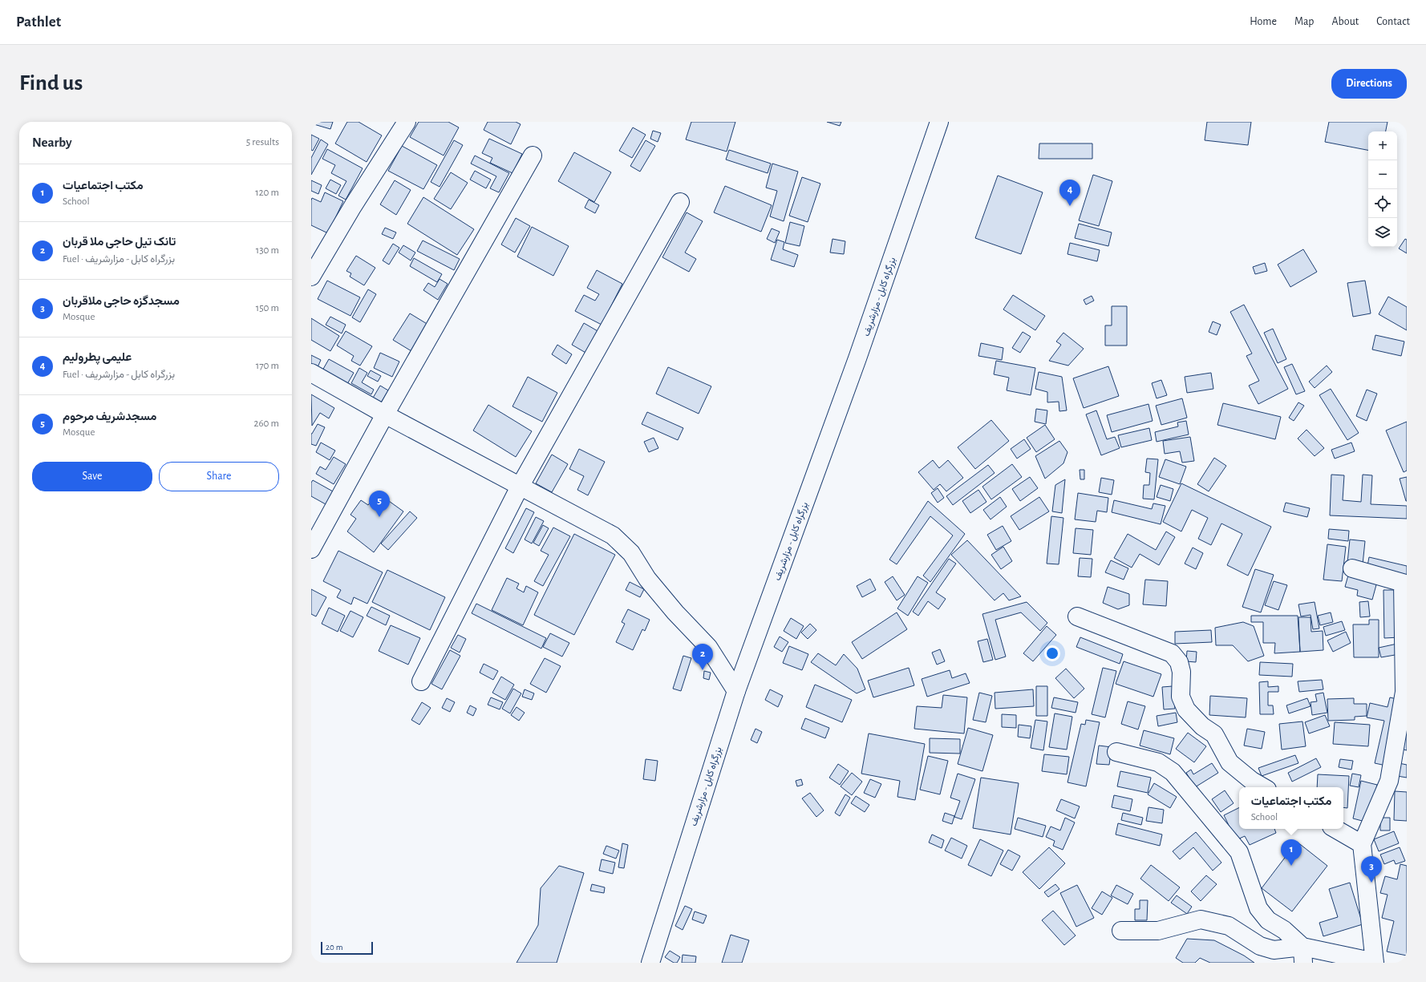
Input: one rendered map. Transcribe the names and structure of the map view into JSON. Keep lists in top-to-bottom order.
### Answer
{
  "streets": {
    "main road": ["بزرگراه کابل - مزارشریف"]
  },
  "scale_bar": "20 m",
  "page": {
    "header": "Pathlet",
    "nav": [
      "Home",
      "Map",
      "About",
      "Contact"
    ],
    "buttons": [
      "Directions",
      ["Save", "Share"]
    ],
    "title": "Find us",
    "heading": ["Nearby", "5 results"],
    "map_buttons": ["+", "−"],
    "list": [
      {
        "mark": "1",
        "name": "مکتب اجتماعیات",
        "note": "School",
        "value": "120 m"
      },
      {
        "mark": "2",
        "name": "تانک تیل حاجی ملا قربان",
        "note": "Fuel · بزرگراه کابل - مزارشریف",
        "value": "130 m"
      },
      {
        "mark": "3",
        "name": "مسجدگزه حاجی ملاقربان",
        "note": "Mosque",
        "value": "150 m"
      },
      {
        "mark": "4",
        "name": "علیمی پطرولیم",
        "note": "Fuel · بزرگراه کابل - مزارشریف",
        "value": "170 m"
      },
      {
        "mark": "5",
        "name": "مسجدشریف مرحوم",
        "note": "Mosque",
        "value": "260 m"
      }
    ],
    "pins": [
      "4",
      "5",
      "2",
      "1",
      "3"
    ],
    "popup": ["مکتب اجتماعیات", "School"],
    "scale": "20 m"
  }
}
